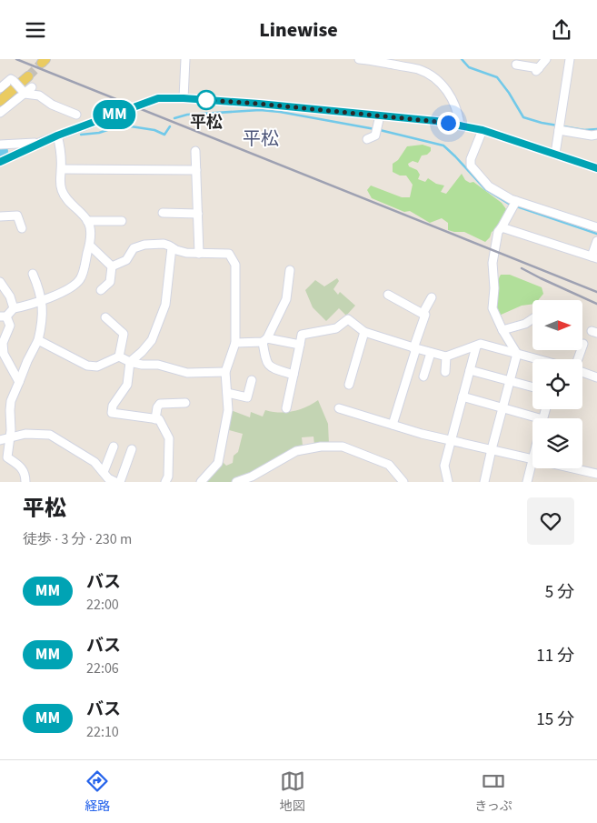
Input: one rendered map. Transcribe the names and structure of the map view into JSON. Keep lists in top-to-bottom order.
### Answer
{
  "districts": ["平松"],
  "places": ["平松"],
  "lines": ["bus line MM"],
  "north": "right",
  "page": {
    "header": "Linewise",
    "on_map": "MM",
    "heading": ["平松", "徒歩 · 3 分 · 230 m"],
    "list": [
      {
        "mark": "MM",
        "name": "バス",
        "note": "22:00",
        "value": "5 分"
      },
      {
        "mark": "MM",
        "name": "バス",
        "note": "22:06",
        "value": "11 分"
      },
      {
        "mark": "MM",
        "name": "バス",
        "note": "22:10",
        "value": "15 分"
      }
    ],
    "tabs": ["経路", "地図", "きっぷ"]
  }
}
